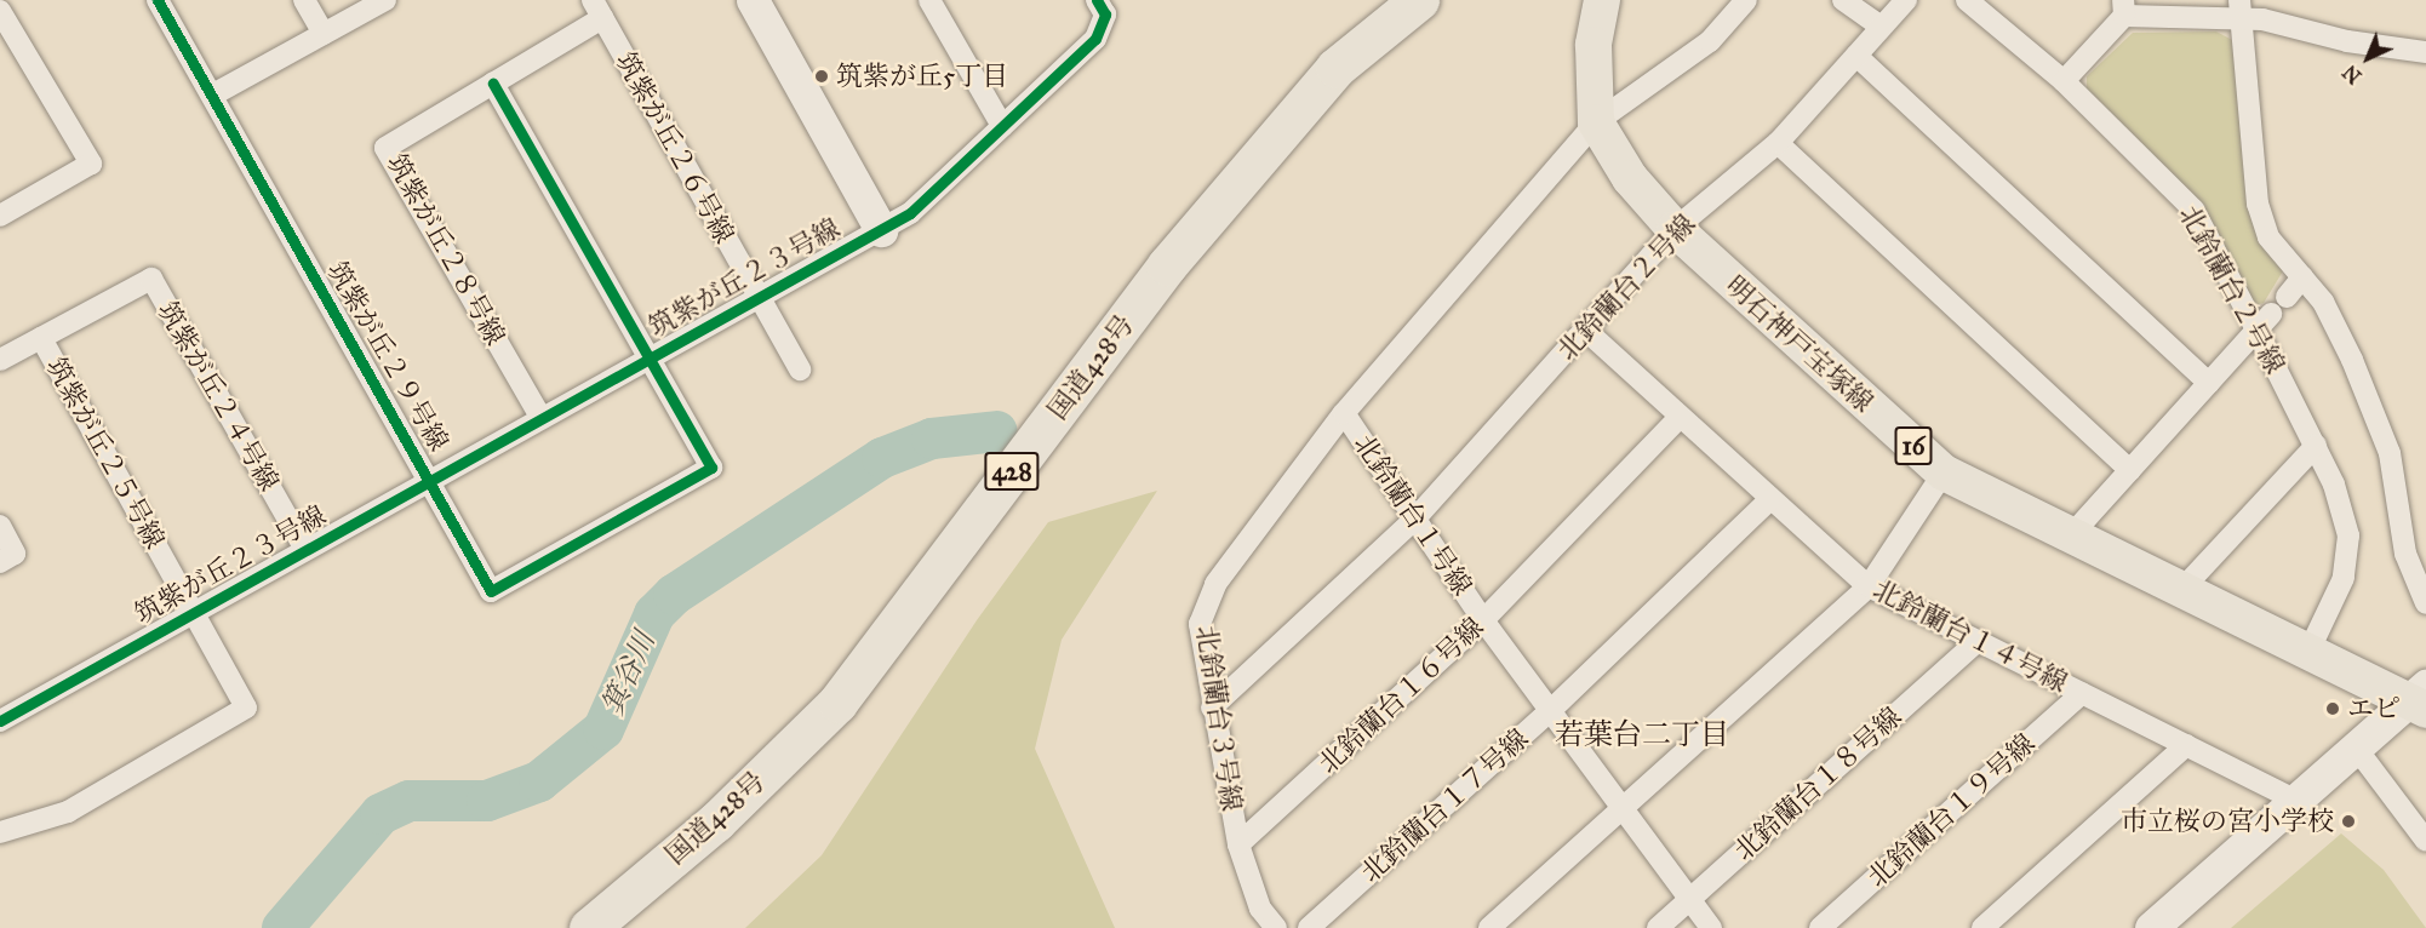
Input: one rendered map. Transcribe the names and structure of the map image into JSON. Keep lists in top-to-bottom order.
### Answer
{
  "streets": {
    "highway": ["国道428号", "428"],
    "main road": ["明石神戸宝塚線", "16"],
    "street": [
      "筑紫が丘２６号線",
      "筑紫が丘２８号線",
      "筑紫が丘２３号線",
      "北鈴蘭台２号線",
      "筑紫が丘２９号線",
      "筑紫が丘２４号線",
      "筑紫が丘２５号線",
      "北鈴蘭台１号線",
      "北鈴蘭台１４号線",
      "北鈴蘭台１６号線",
      "北鈴蘭台３号線",
      "北鈴蘭台１８号線",
      "北鈴蘭台１７号線",
      "北鈴蘭台１９号線"
    ]
  },
  "crossings": [
    ["筑紫が丘２６号線", "筑紫が丘２８号線"],
    ["筑紫が丘２６号線", "筑紫が丘２３号線"],
    ["筑紫が丘２８号線", "筑紫が丘２３号線"],
    ["筑紫が丘２８号線", "筑紫が丘２９号線"],
    ["筑紫が丘２３号線", "筑紫が丘２９号線"],
    ["筑紫が丘２３号線", "筑紫が丘２４号線"],
    ["筑紫が丘２３号線", "筑紫が丘２５号線"],
    ["北鈴蘭台２号線", "明石神戸宝塚線"],
    ["北鈴蘭台２号線", "北鈴蘭台１号線"],
    ["北鈴蘭台２号線", "北鈴蘭台１４号線"],
    ["北鈴蘭台２号線", "北鈴蘭台３号線"],
    ["明石神戸宝塚線", "北鈴蘭台１号線"],
    ["筑紫が丘２４号線", "筑紫が丘２５号線"],
    ["北鈴蘭台１号線", "北鈴蘭台１６号線"],
    ["北鈴蘭台１号線", "北鈴蘭台３号線"],
    ["北鈴蘭台１号線", "北鈴蘭台１８号線"],
    ["北鈴蘭台１号線", "北鈴蘭台１７号線"],
    ["北鈴蘭台１４号線", "北鈴蘭台１６号線"],
    ["北鈴蘭台１４号線", "北鈴蘭台１８号線"],
    ["北鈴蘭台１４号線", "北鈴蘭台１７号線"],
    ["北鈴蘭台１４号線", "北鈴蘭台１９号線"],
    ["北鈴蘭台１６号線", "北鈴蘭台３号線"]
  ],
  "districts": ["若葉台二丁目"],
  "water": ["箕谷川"],
  "places": ["筑紫が丘5丁目", "エピ", "市立桜の宮小学校"],
  "north": "bottom left"
}
